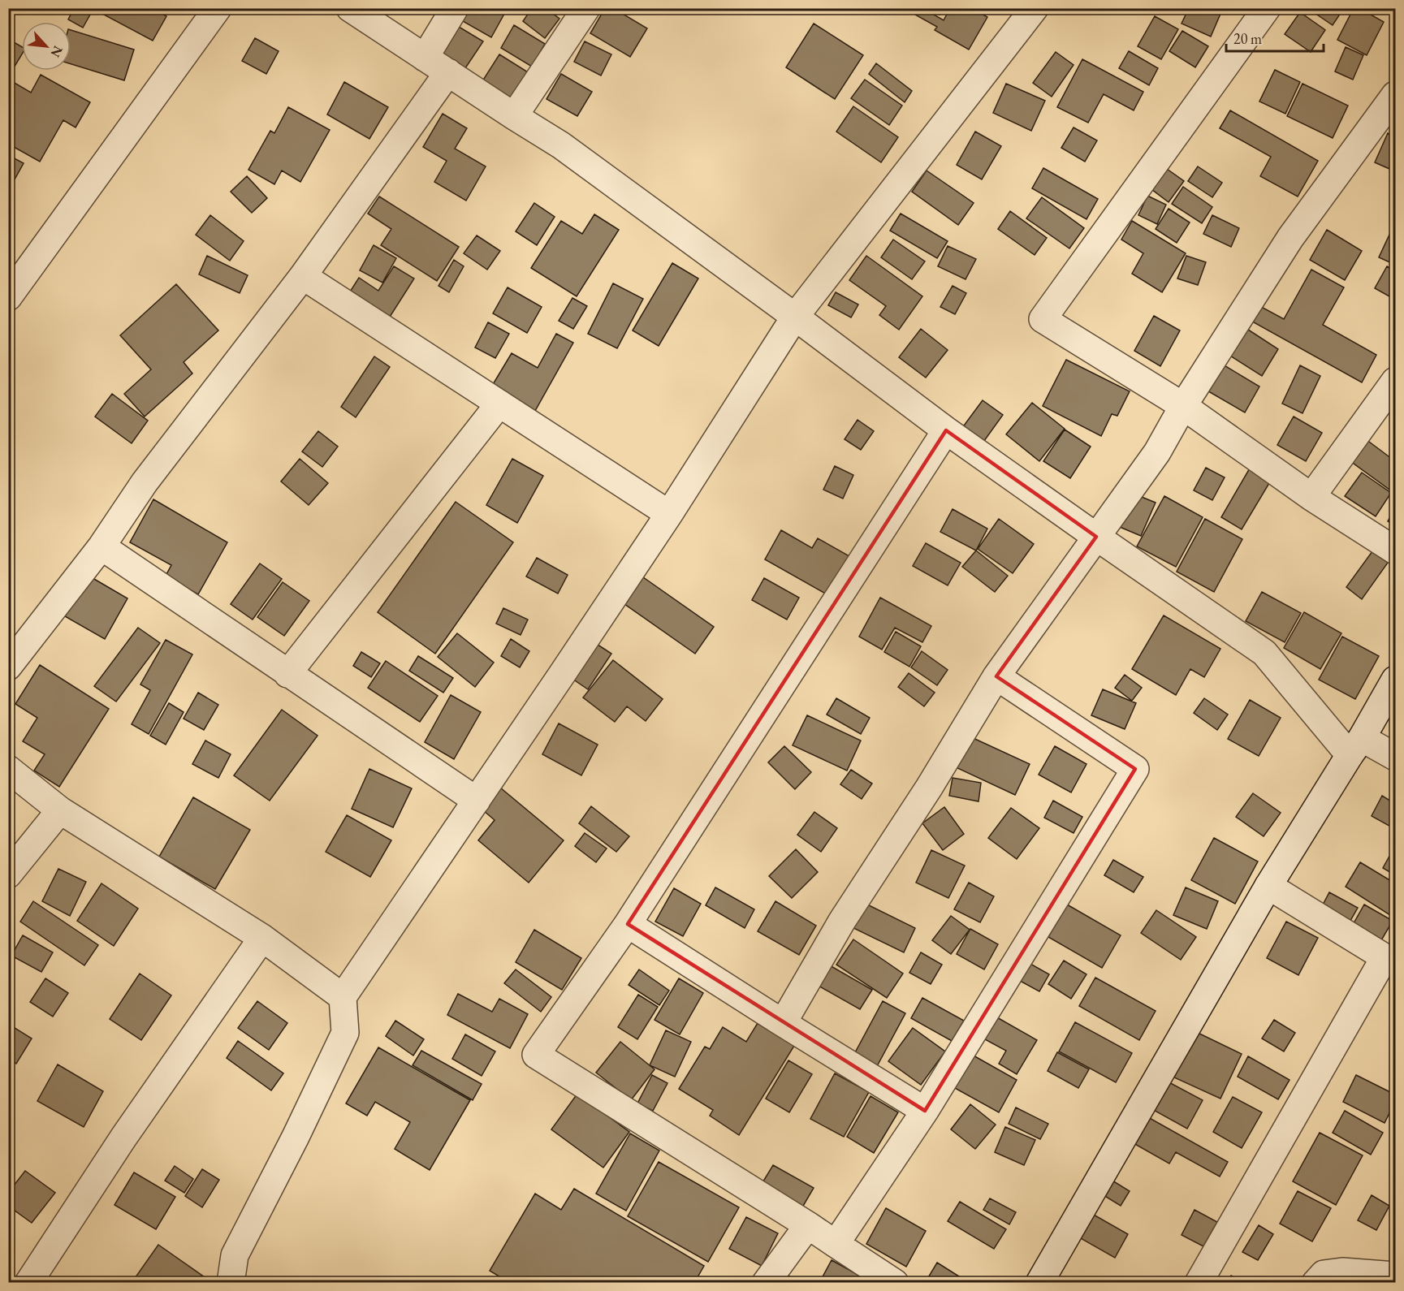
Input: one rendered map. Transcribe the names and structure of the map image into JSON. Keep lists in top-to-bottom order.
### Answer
{
  "scale_bar": "20 m",
  "north": "bottom right"
}
